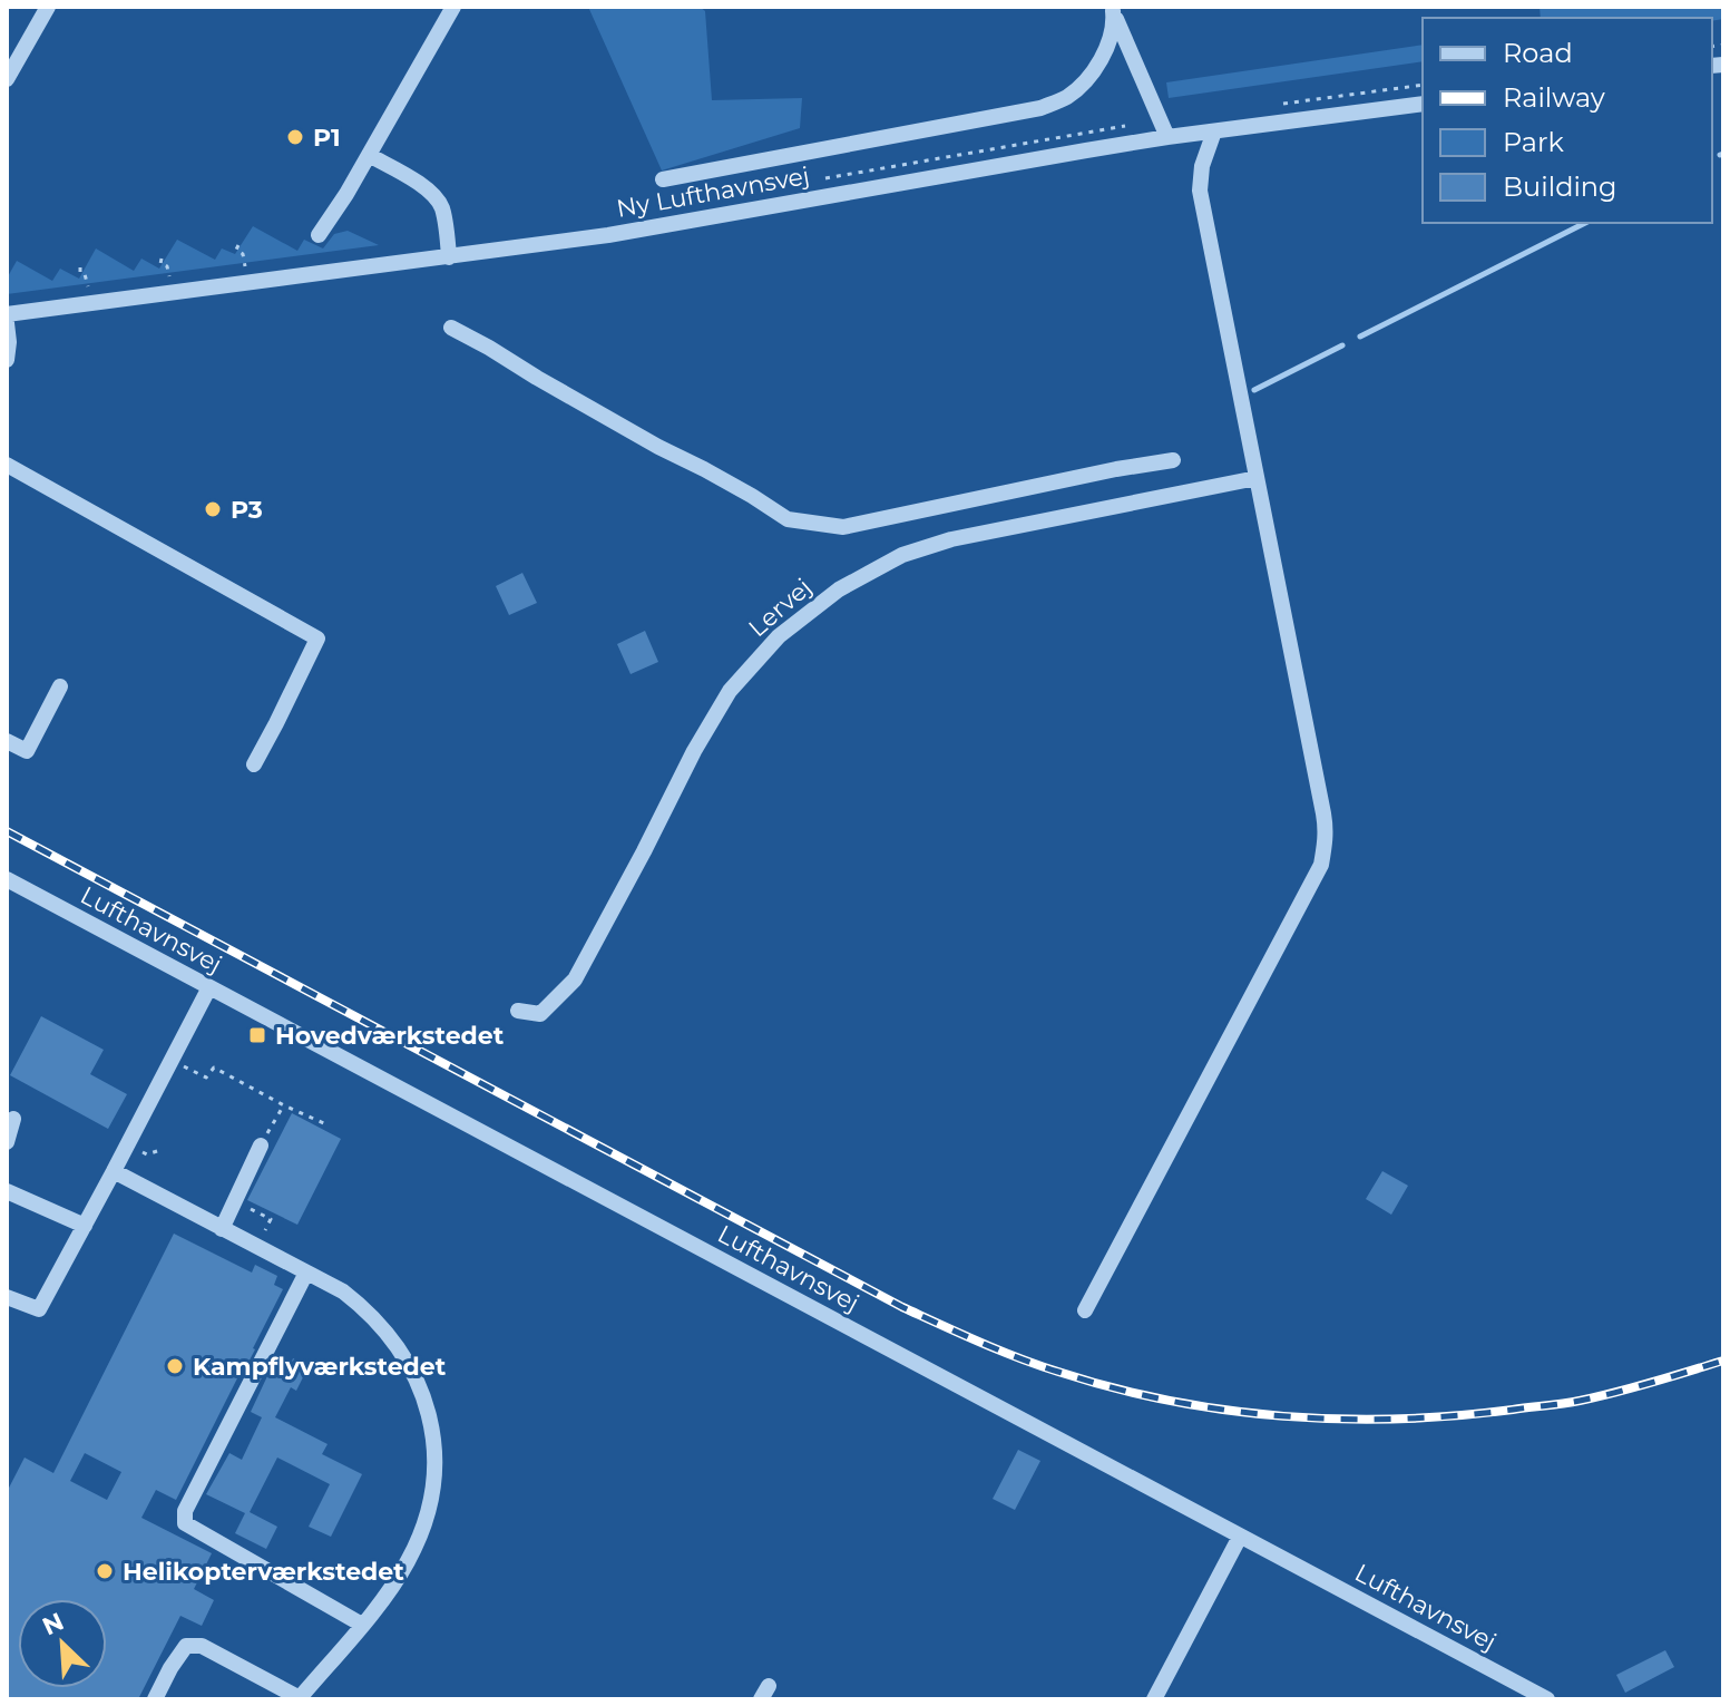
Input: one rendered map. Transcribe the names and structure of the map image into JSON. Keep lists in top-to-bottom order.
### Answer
{
  "streets": {
    "street": ["Ny Lufthavnsvej", "Lervej", "Lufthavnsvej"]
  },
  "places": {
    "other": [
      "P1",
      "P3",
      "Kampflyværkstedet",
      "Helikopterværkstedet"
    ],
    "transit": ["Hovedværkstedet"]
  },
  "legend": [
    "Road",
    "Railway",
    "Park",
    "Building"
  ],
  "north": "top left"
}
